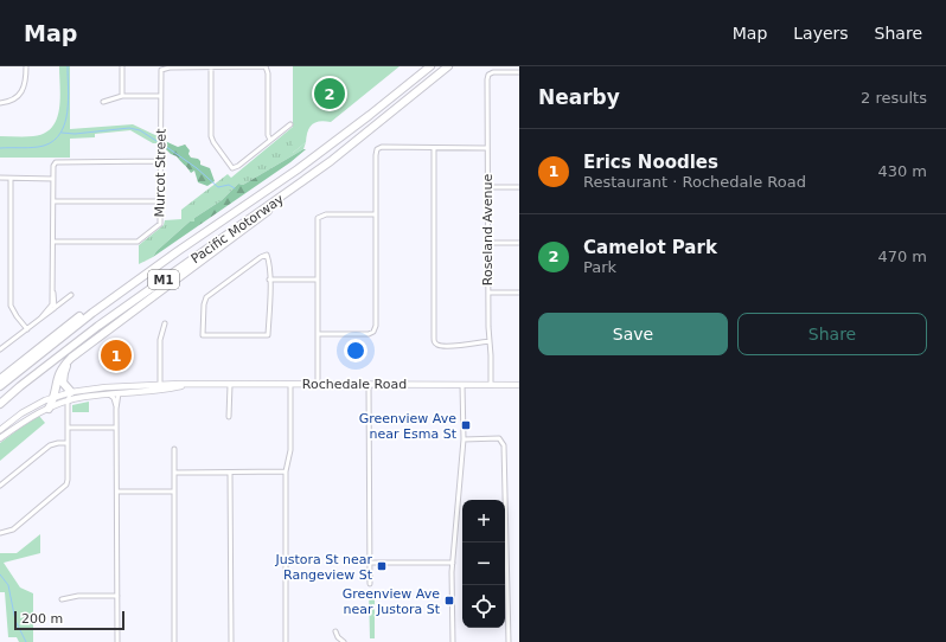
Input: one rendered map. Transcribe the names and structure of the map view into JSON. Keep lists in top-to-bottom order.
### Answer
{
  "streets": {
    "highway": ["Pacific Motorway", "M1"],
    "main road": ["Rochedale Road"],
    "street": ["Murcot Street", "Roseland Avenue"]
  },
  "crossings": [
    ["Roseland Avenue", "Rochedale Road"]
  ],
  "places": {
    "transit": ["Greenview Ave near Esma St", "Justora St near Rangeview St", "Greenview Ave near Justora St"]
  },
  "scale_bar": "200 m",
  "page": {
    "header": "Map",
    "nav": ["Map", "Layers", "Share"],
    "heading": ["Nearby", "2 results"],
    "pins": ["2", "1"],
    "list": [
      {
        "mark": "1",
        "name": "Erics Noodles",
        "note": "Restaurant · Rochedale Road",
        "value": "430 m"
      },
      {
        "mark": "2",
        "name": "Camelot Park",
        "note": "Park",
        "value": "470 m"
      }
    ],
    "buttons": ["Save", "Share"],
    "map_buttons": ["+", "−"],
    "scale": "200 m"
  }
}
